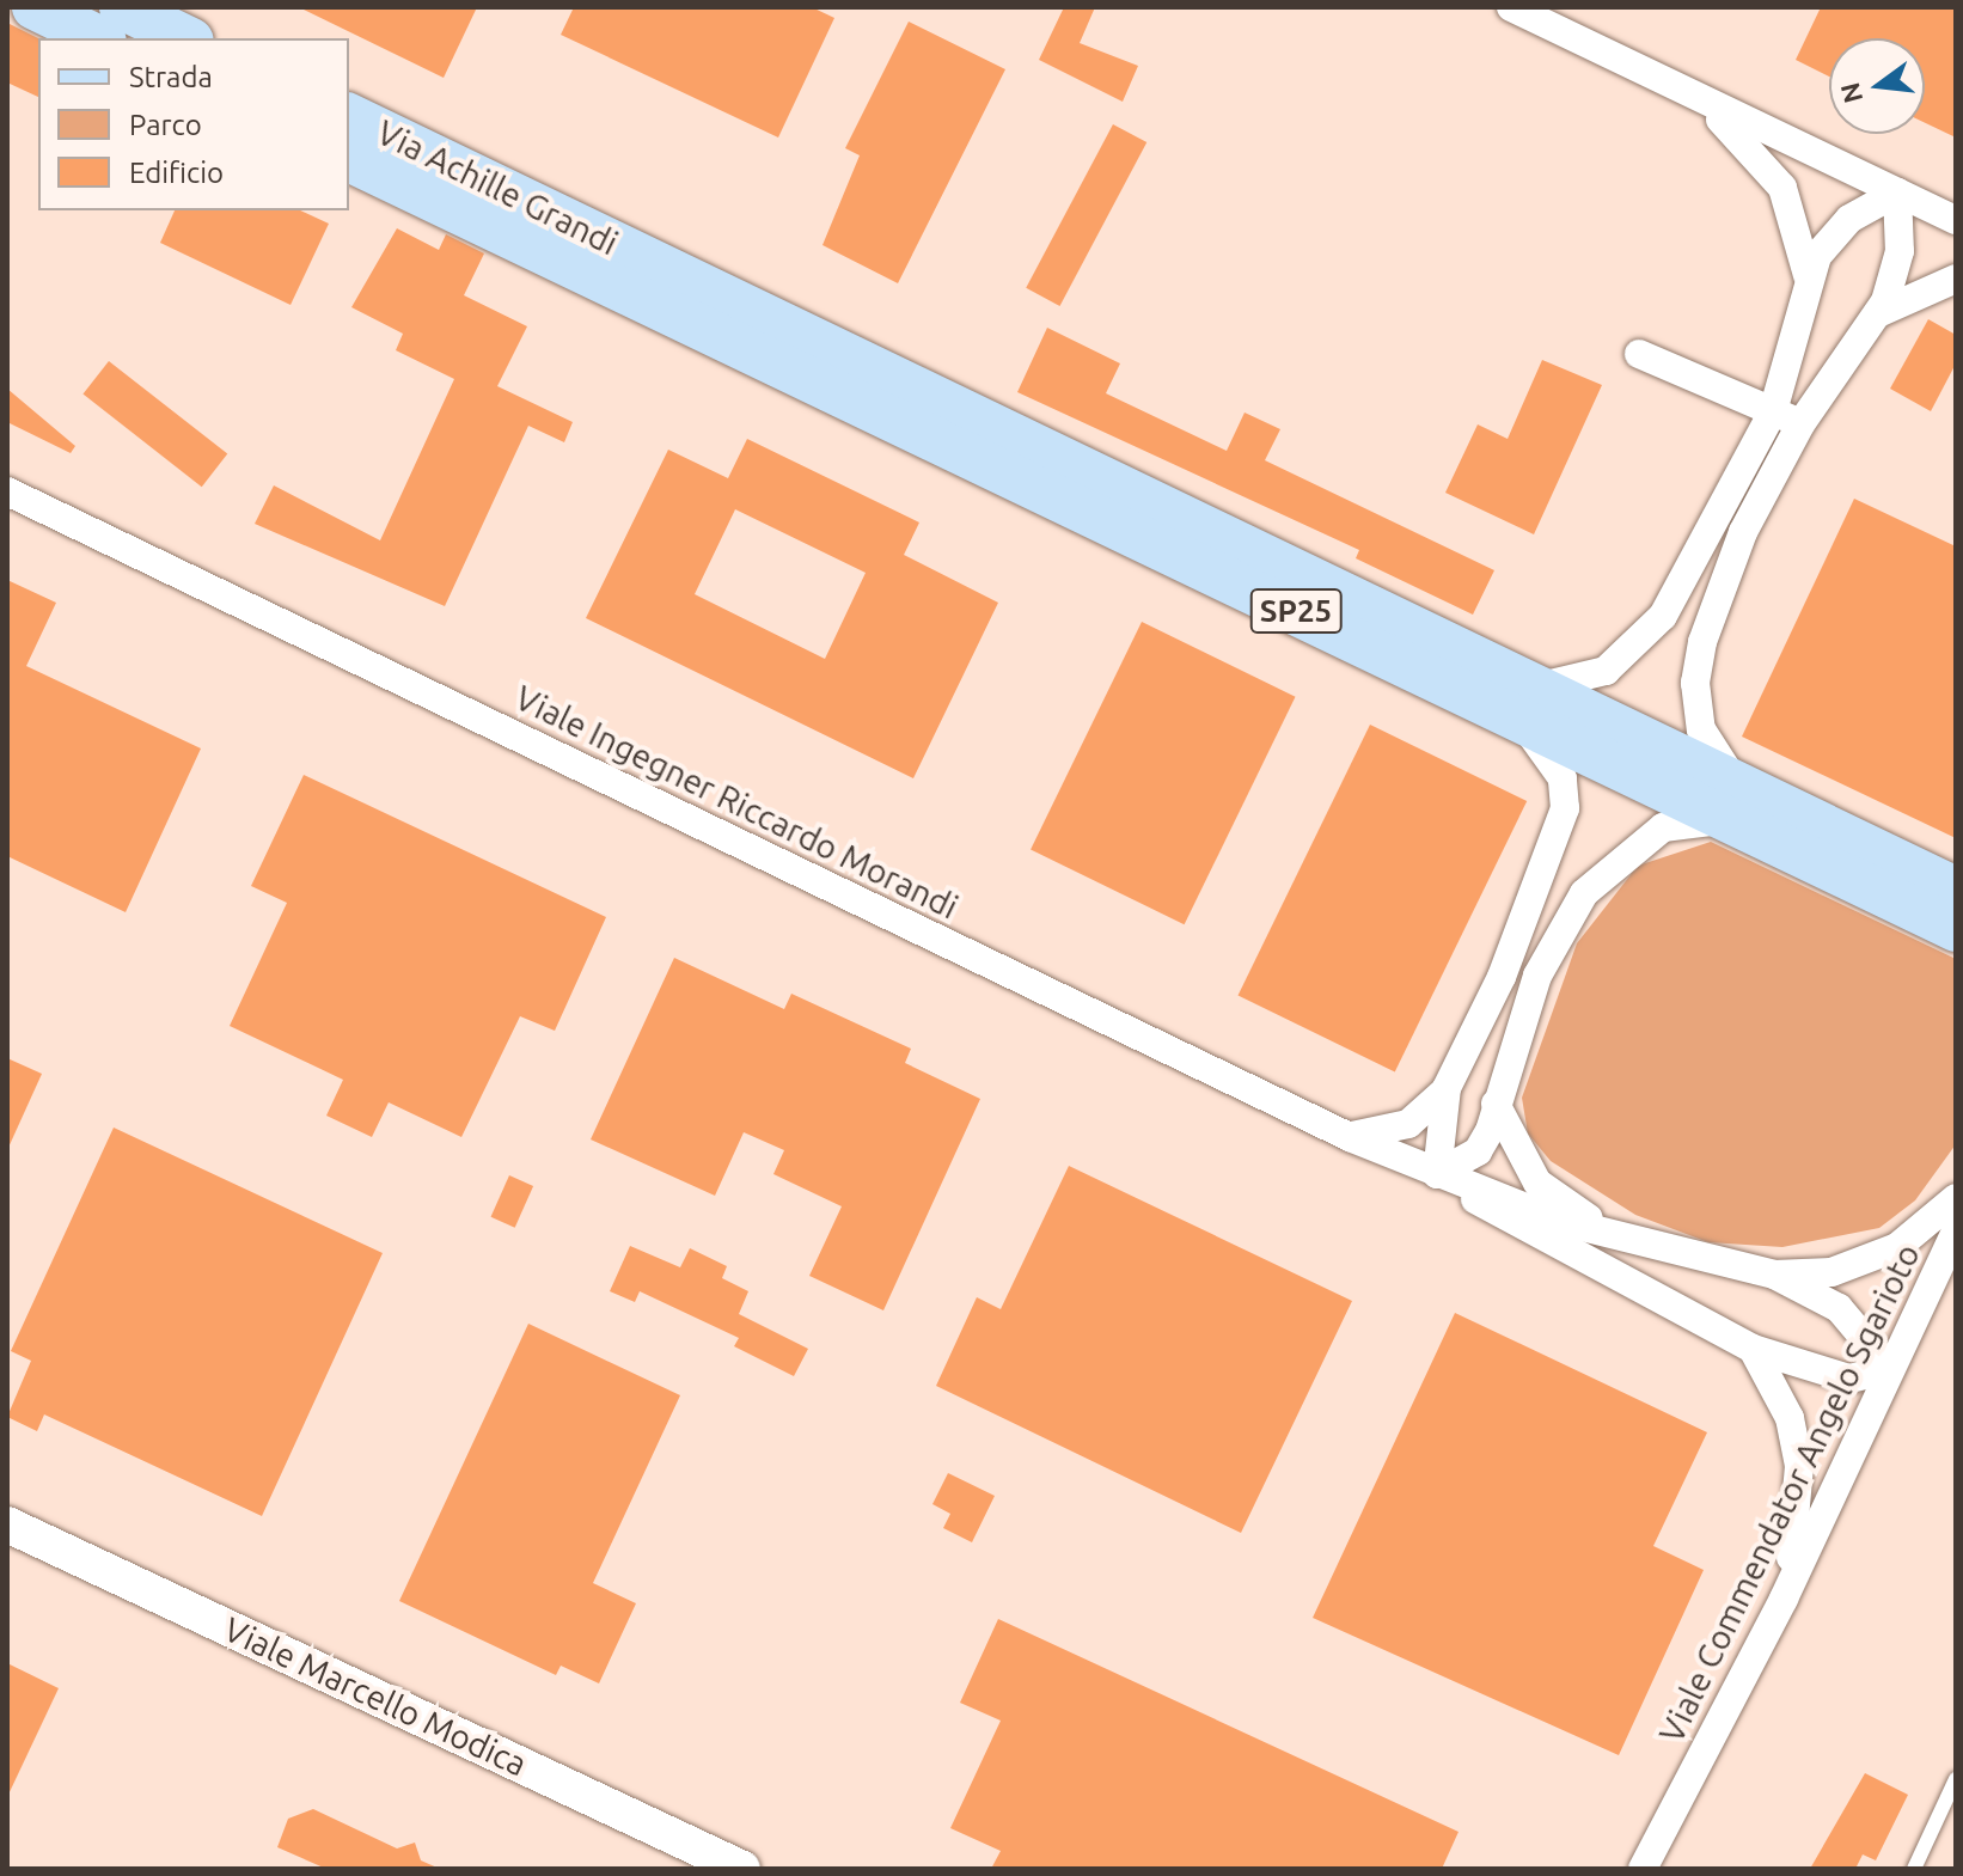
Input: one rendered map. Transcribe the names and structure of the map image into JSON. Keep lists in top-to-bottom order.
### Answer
{
  "streets": {
    "main road": ["Via Achille Grandi", "SP25"],
    "street": ["Viale Ingegner Riccardo Morandi", "Viale Commendator Angelo Sgarioto", "Viale Marcello Modica"]
  },
  "crossings": [
    ["Via Achille Grandi", "SP25"]
  ],
  "legend": ["Strada", "Parco", "Edificio"],
  "north": "left"
}
